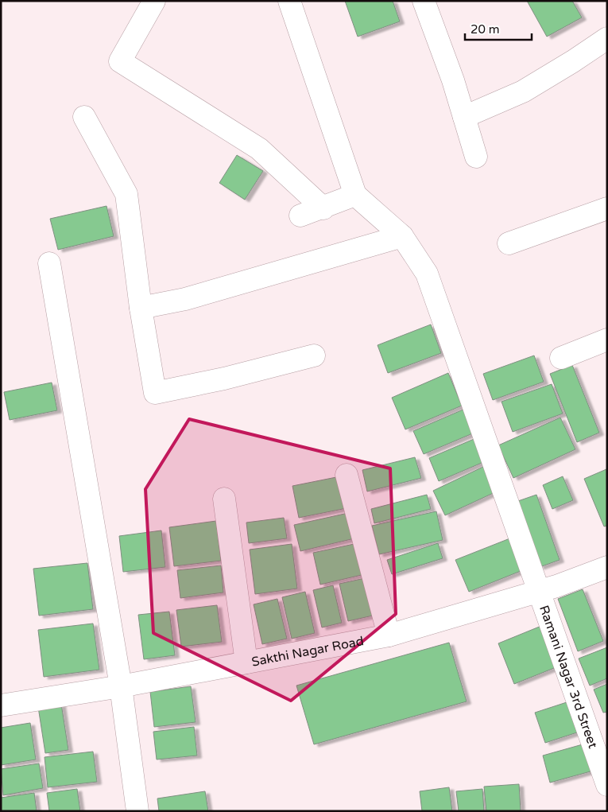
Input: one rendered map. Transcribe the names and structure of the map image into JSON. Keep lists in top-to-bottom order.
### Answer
{
  "streets": {
    "street": ["Sakthi Nagar Road", "Ramani Nagar 3rd Street"]
  },
  "crossings": [
    ["Sakthi Nagar Road", "Ramani Nagar 3rd Street"]
  ],
  "scale_bar": "20 m"
}
